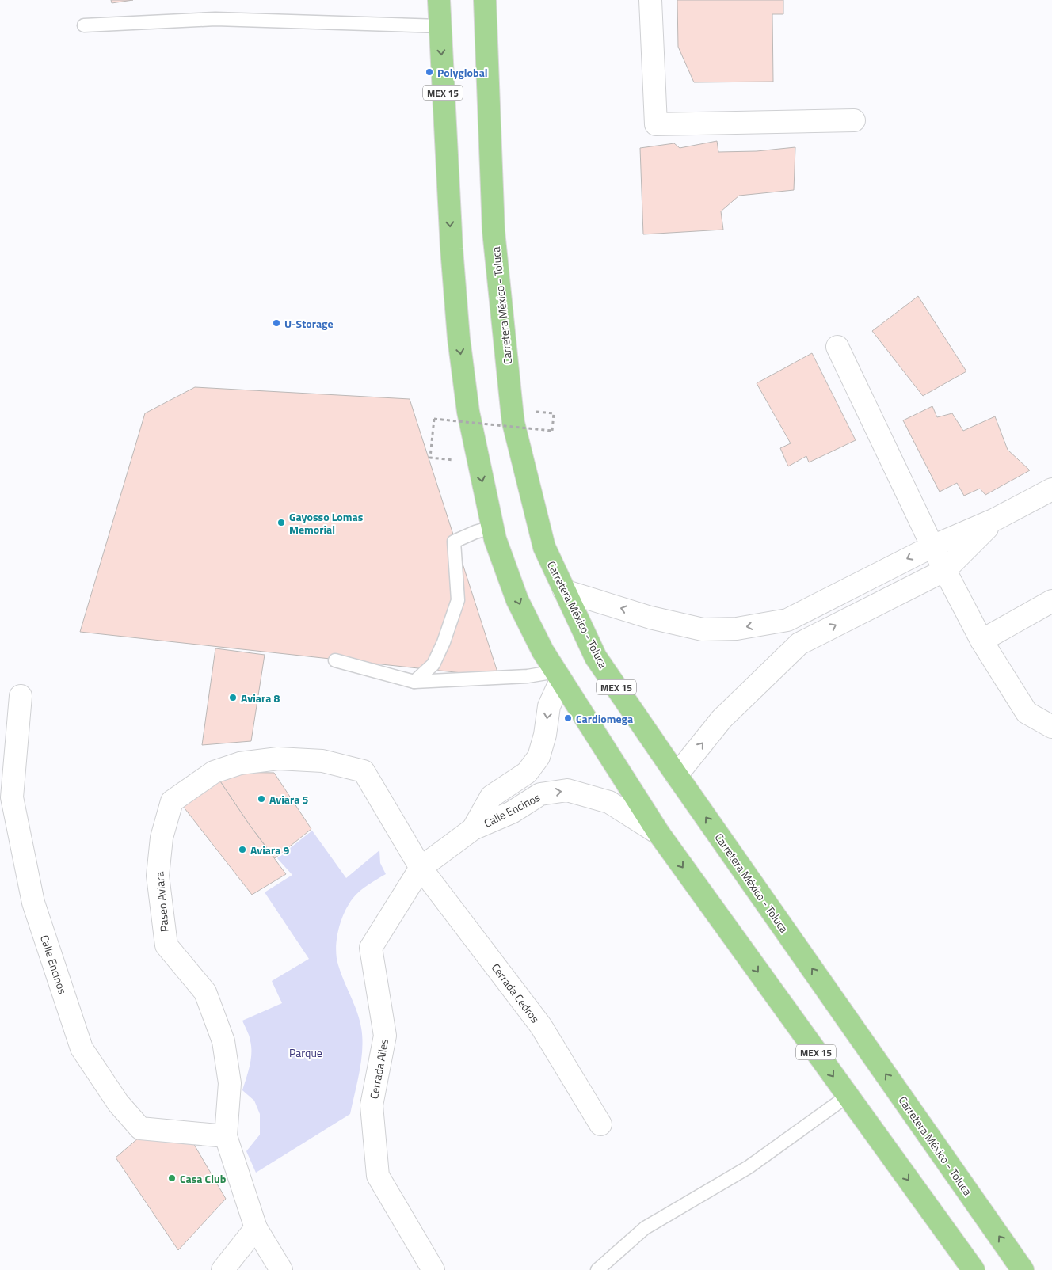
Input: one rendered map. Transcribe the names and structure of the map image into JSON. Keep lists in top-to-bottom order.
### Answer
{
  "streets": {
    "main road": ["MEX 15", "Carretera México - Toluca"],
    "street": [
      "Calle Encinos",
      "Paseo Aviara",
      "Cerrada Cedros",
      "Cerrada Ailes"
    ]
  },
  "crossings": [
    ["MEX 15", "Calle Encinos"],
    ["Calle Encinos", "Paseo Aviara"],
    ["Calle Encinos", "Cerrada Cedros"],
    ["Calle Encinos", "Cerrada Ailes"],
    ["Paseo Aviara", "Cerrada Cedros"],
    ["Paseo Aviara", "Cerrada Ailes"],
    ["Cerrada Cedros", "Cerrada Ailes"]
  ],
  "parks": ["Parque"],
  "places": [
    "Polyglobal",
    "U-Storage",
    "Gayosso Lomas Memorial",
    "Aviara 8",
    "Cardiomega",
    "Aviara 5",
    "Aviara 9",
    "Casa Club"
  ]
}
